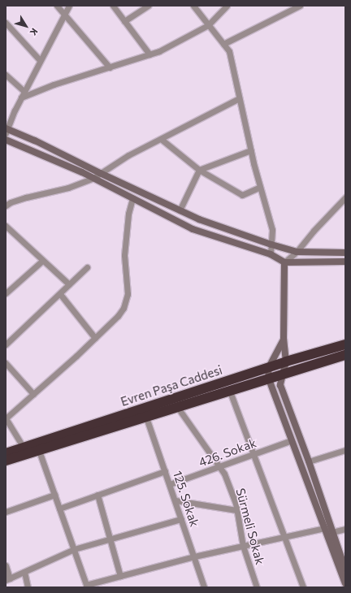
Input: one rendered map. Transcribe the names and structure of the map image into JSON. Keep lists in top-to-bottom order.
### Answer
{
  "streets": {
    "highway": ["Evren Paşa Caddesi"],
    "street": ["426. Sokak", "125. Sokak", "Sürmeli Sokak"]
  },
  "crossings": [
    ["Evren Paşa Caddesi", "125. Sokak"],
    ["Evren Paşa Caddesi", "Sürmeli Sokak"],
    ["426. Sokak", "125. Sokak"],
    ["426. Sokak", "Sürmeli Sokak"]
  ],
  "north": "bottom right"
}
